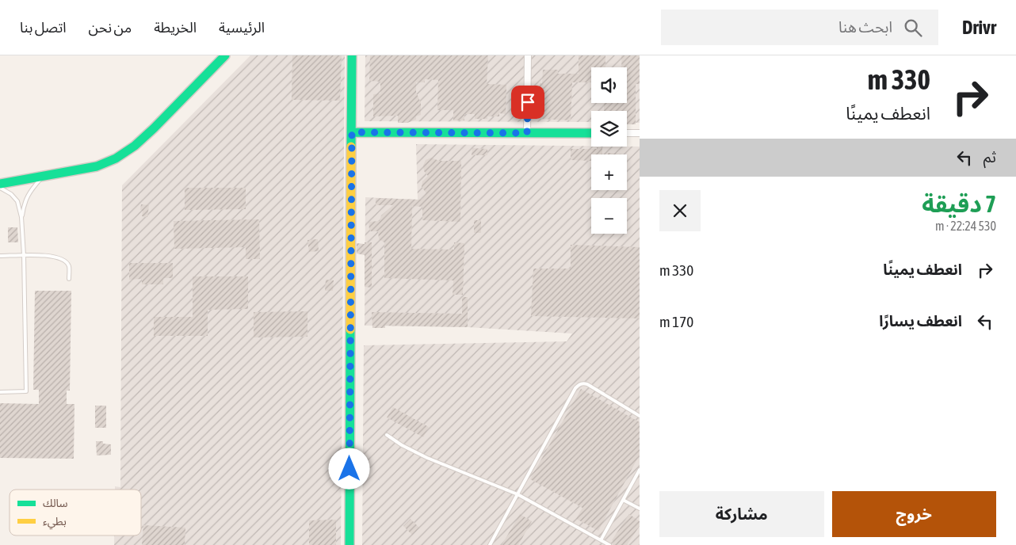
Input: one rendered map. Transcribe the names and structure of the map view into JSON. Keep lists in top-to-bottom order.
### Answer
{
  "legend": ["سالك", "بطيء"],
  "page": {
    "header": "Drivr",
    "search": "ابحث هنا",
    "nav": [
      "الرئيسية",
      "الخريطة",
      "من نحن",
      "اتصل بنا"
    ],
    "turn": ["330 m", "انعطف يمينًا"],
    "map_buttons": ["+", "−"],
    "then": "ثم",
    "heading": ["7 دقيقة", "530 m · 22:24"],
    "list": [
      {
        "name": "انعطف يمينًا",
        "value": "330 m"
      },
      {
        "name": "انعطف يسارًا",
        "value": "170 m"
      }
    ],
    "buttons": ["خروج", "مشاركة"]
  }
}
